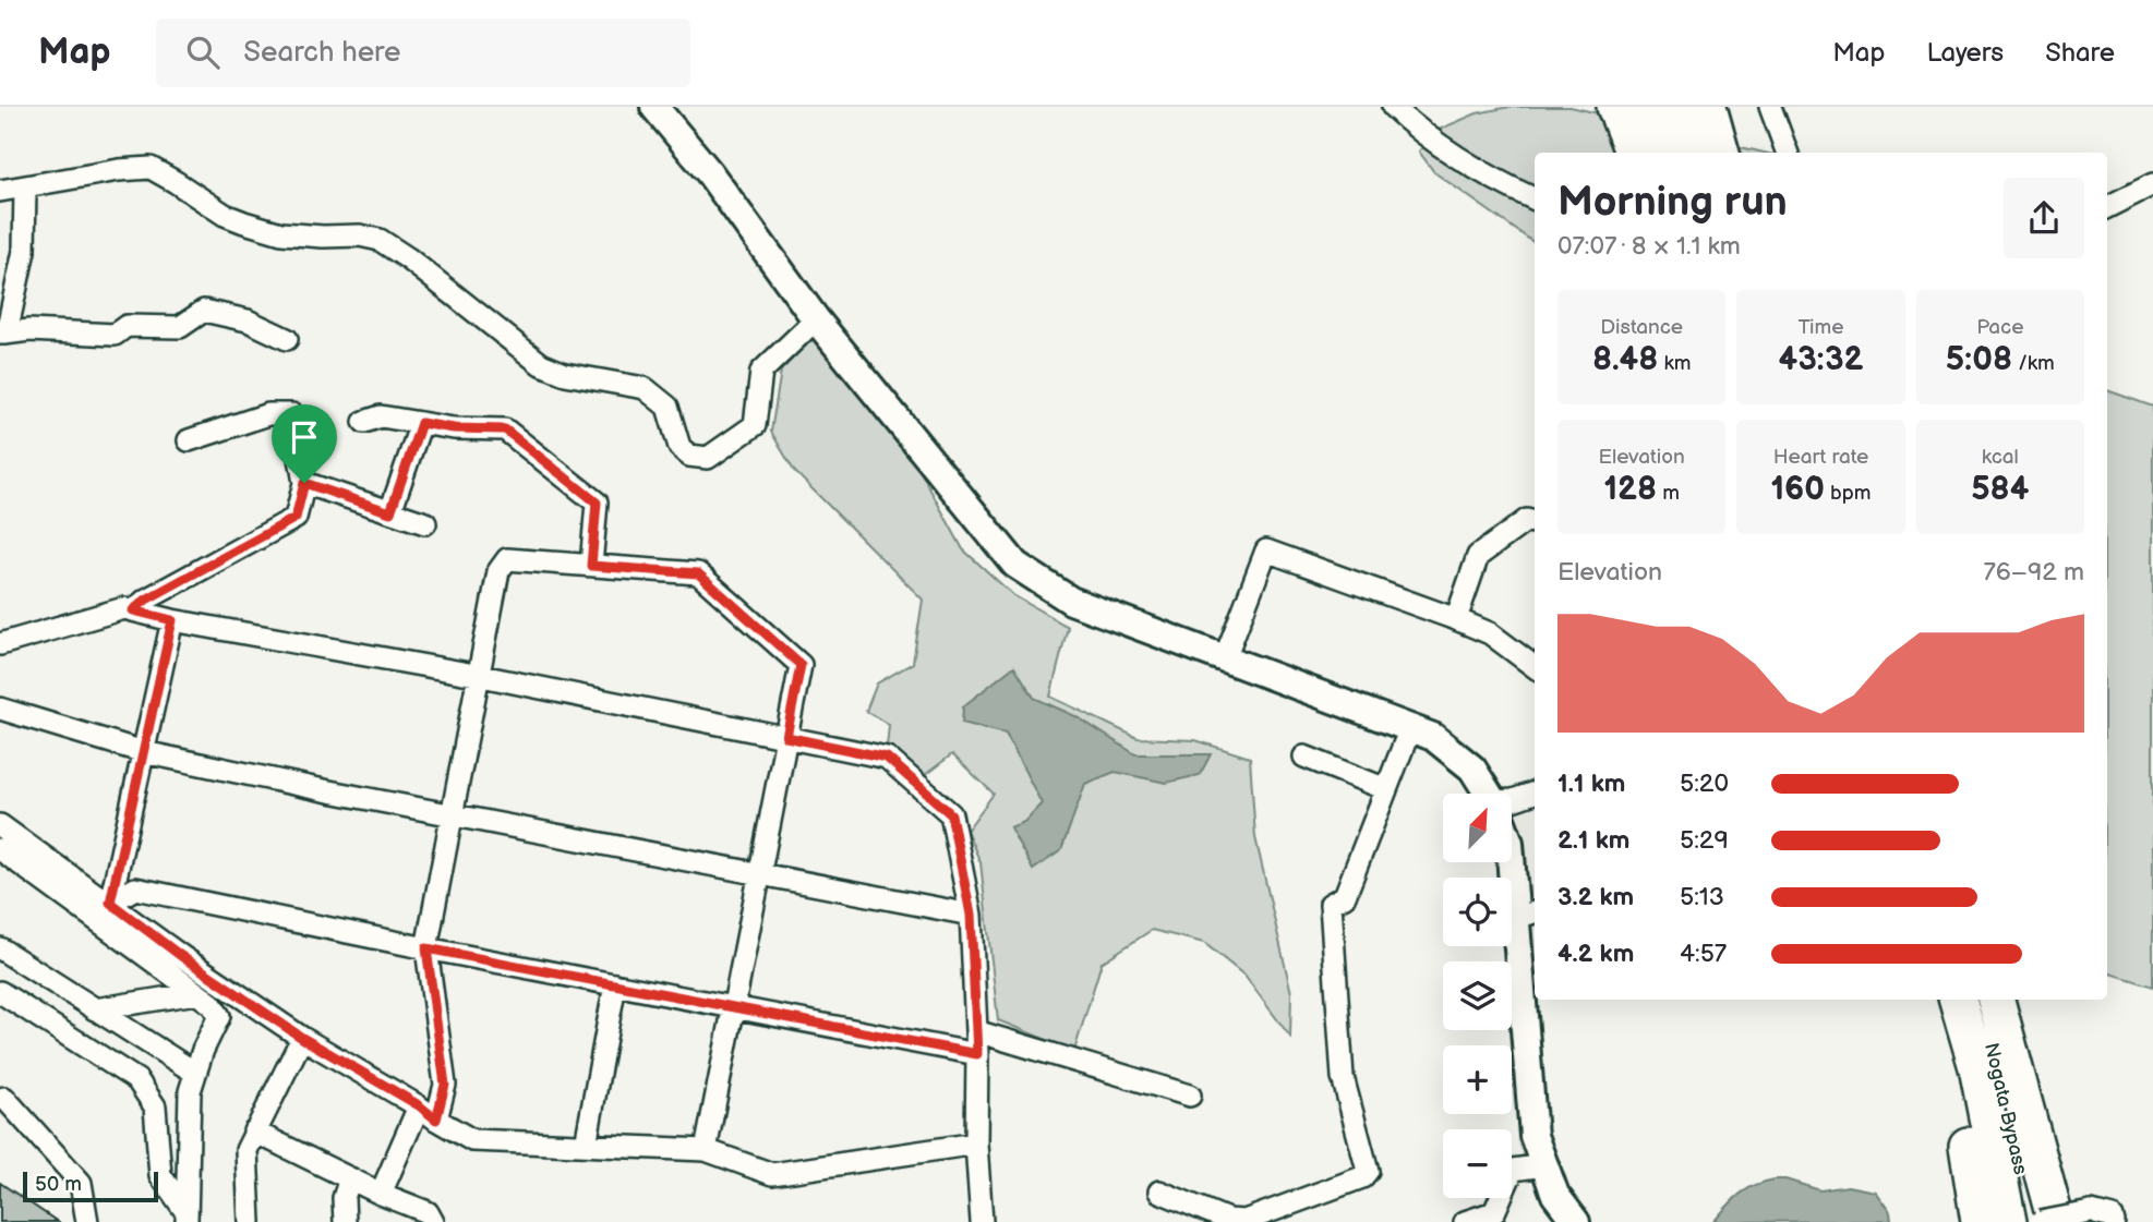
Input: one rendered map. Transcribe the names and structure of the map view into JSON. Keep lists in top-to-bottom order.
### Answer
{
  "streets": {
    "highway": ["Nogata Bypass"]
  },
  "scale_bar": "50 m",
  "north": "top right",
  "page": {
    "header": "Map",
    "search": "Search here",
    "nav": ["Map", "Layers", "Share"],
    "heading": ["Morning run", "07:07 · 8 × 1.1 km"],
    "stats": [
      ["Distance", "8.48 km"],
      ["Time", "43:32"],
      ["Pace", "5:08 /km"],
      ["Elevation", "128 m"],
      ["Heart rate", "160 bpm"],
      ["kcal", "584"]
    ],
    "chart": ["Elevation", "76–92 m"],
    "list": [
      {
        "name": "1.1 km",
        "note": "5:20"
      },
      {
        "name": "2.1 km",
        "note": "5:29"
      },
      {
        "name": "3.2 km",
        "note": "5:13"
      },
      {
        "name": "4.2 km",
        "note": "4:57"
      }
    ],
    "map_buttons": ["+", "−"],
    "scale": "50 m"
  }
}
